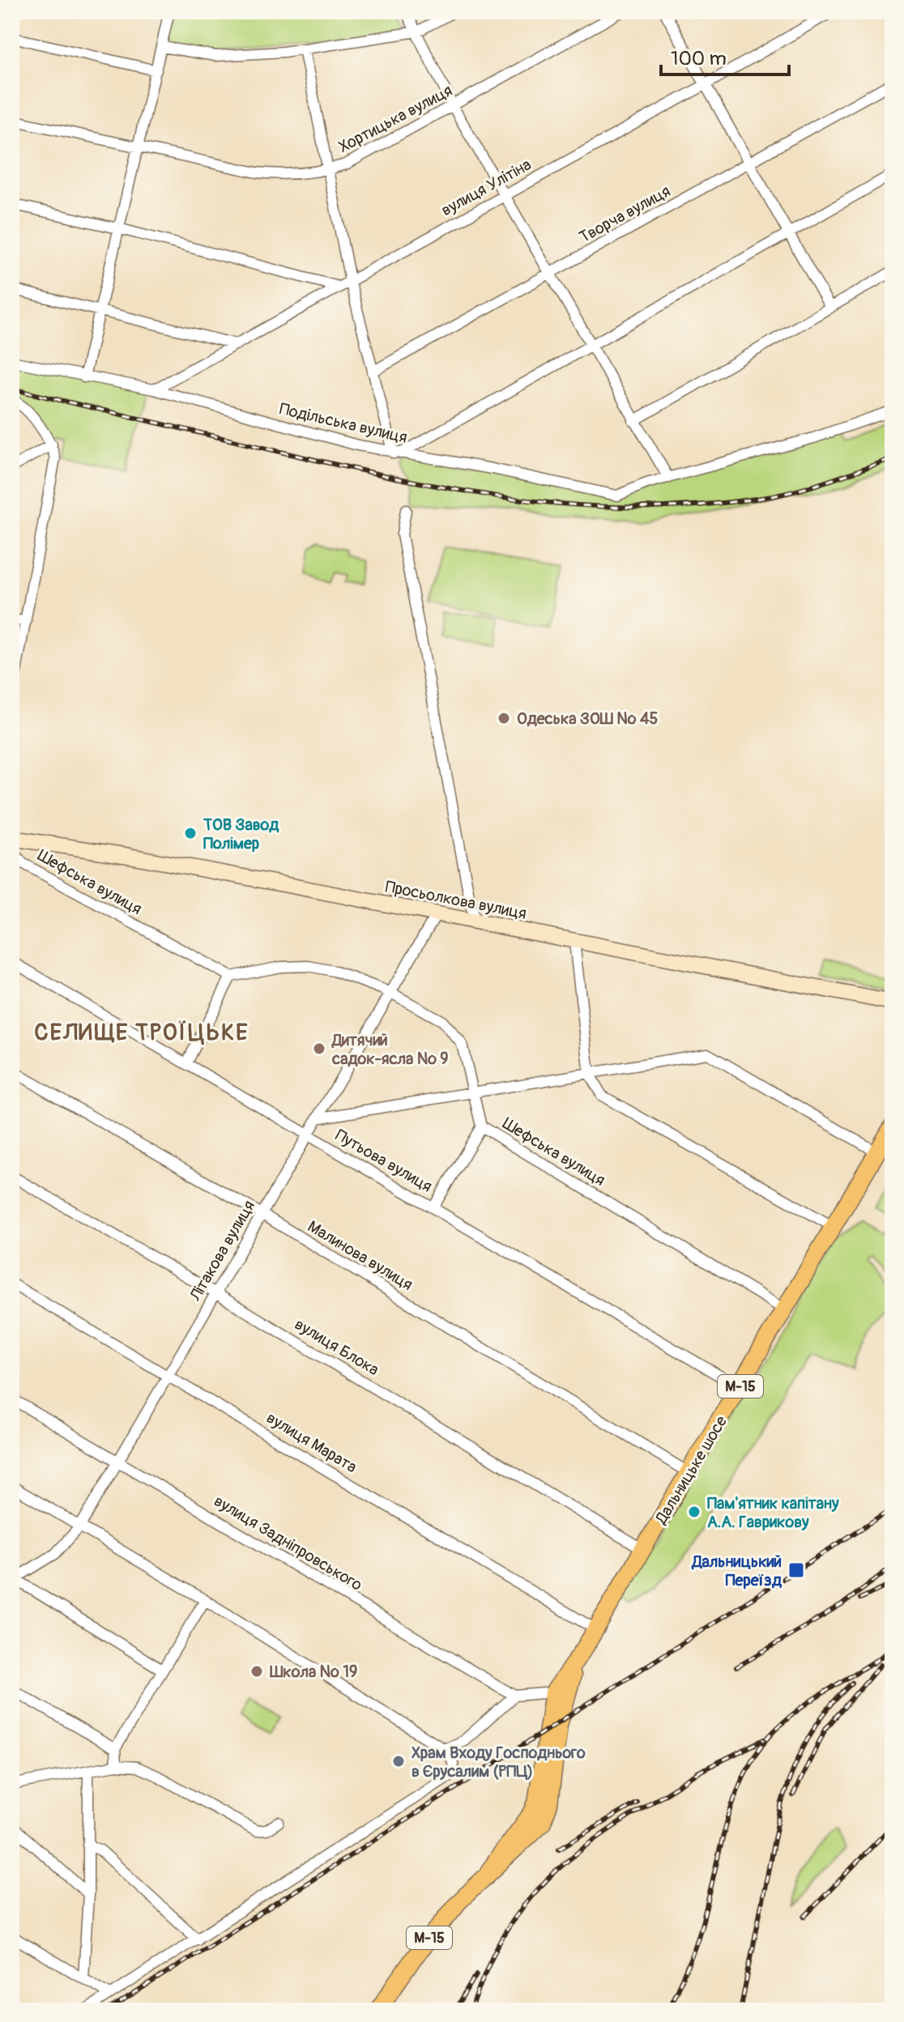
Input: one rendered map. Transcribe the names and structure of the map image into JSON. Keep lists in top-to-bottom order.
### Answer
{
  "streets": {
    "main road": ["М-15", "Дальницьке шосе"],
    "street": [
      "Хортицька вулиця",
      "вулиця Улітіна",
      "Творча вулиця",
      "Подільська вулиця",
      "Шефська вулиця",
      "Просьолкова вулиця",
      "Путьова вулиця",
      "Літакова вулиця",
      "Малинова вулиця",
      "вулиця Блока",
      "вулиця Марата",
      "вулиця Задніпровського"
    ]
  },
  "crossings": [
    ["вулиця Улітіна", "Подільська вулиця"],
    ["Шефська вулиця", "Літакова вулиця"],
    ["Шефська вулиця", "Дальницьке шосе"],
    ["Просьолкова вулиця", "Літакова вулиця"],
    ["Путьова вулиця", "Літакова вулиця"],
    ["Путьова вулиця", "Дальницьке шосе"],
    ["Літакова вулиця", "Малинова вулиця"],
    ["Літакова вулиця", "вулиця Блока"],
    ["Літакова вулиця", "вулиця Марата"],
    ["Літакова вулиця", "вулиця Задніпровського"],
    ["Малинова вулиця", "Дальницьке шосе"],
    ["вулиця Блока", "Дальницьке шосе"],
    ["М-15", "Дальницьке шосе"],
    ["вулиця Марата", "Дальницьке шосе"]
  ],
  "districts": ["СЕЛИЩЕ ТРОЇЦЬКЕ"],
  "places": {
    "other": [
      "Одеська ЗОШ № 45",
      "ТОВ Завод Полімер",
      "Дитячий садок-ясла № 9",
      "Пам'ятник капітану А.А. Гаврикову",
      "Школа № 19",
      "Храм Входу Господнього в Єрусалим (РПЦ)"
    ],
    "transit": ["Дальницький Переїзд"]
  },
  "scale_bar": "100 m"
}
